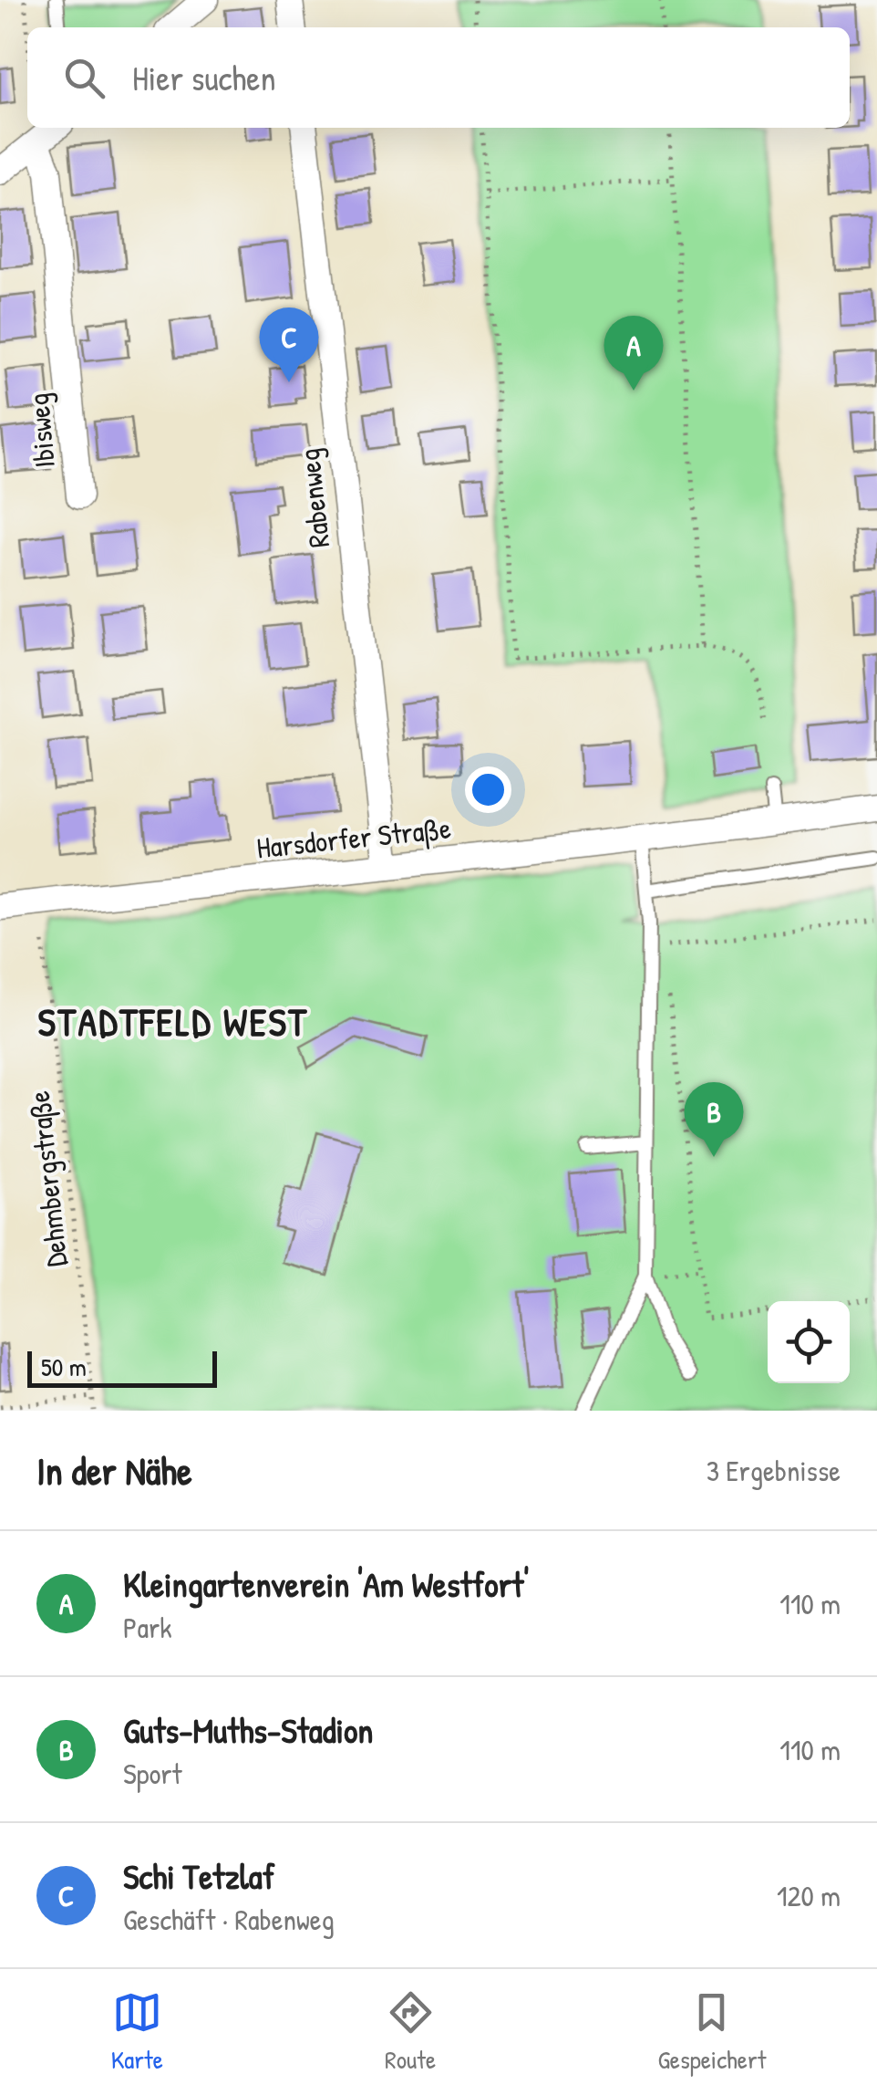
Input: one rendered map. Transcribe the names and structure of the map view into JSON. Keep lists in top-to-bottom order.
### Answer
{
  "streets": {
    "street": ["Ibisweg", "Rabenweg", "Harsdorfer Straße"],
    "path": ["Dehmbergstraße"]
  },
  "crossings": [
    ["Rabenweg", "Harsdorfer Straße"]
  ],
  "districts": ["STADTFELD WEST"],
  "scale_bar": "50 m",
  "page": {
    "search": "Hier suchen",
    "pins": ["C", "A", "B"],
    "scale": "50 m",
    "heading": ["In der Nähe", "3 Ergebnisse"],
    "list": [
      {
        "mark": "A",
        "name": "Kleingartenverein 'Am Westfort'",
        "note": "Park",
        "value": "110 m"
      },
      {
        "mark": "B",
        "name": "Guts-Muths-Stadion",
        "note": "Sport",
        "value": "110 m"
      },
      {
        "mark": "C",
        "name": "Schi Tetzlaf",
        "note": "Geschäft · Rabenweg",
        "value": "120 m"
      }
    ],
    "nav": ["Karte", "Route", "Gespeichert"]
  }
}
